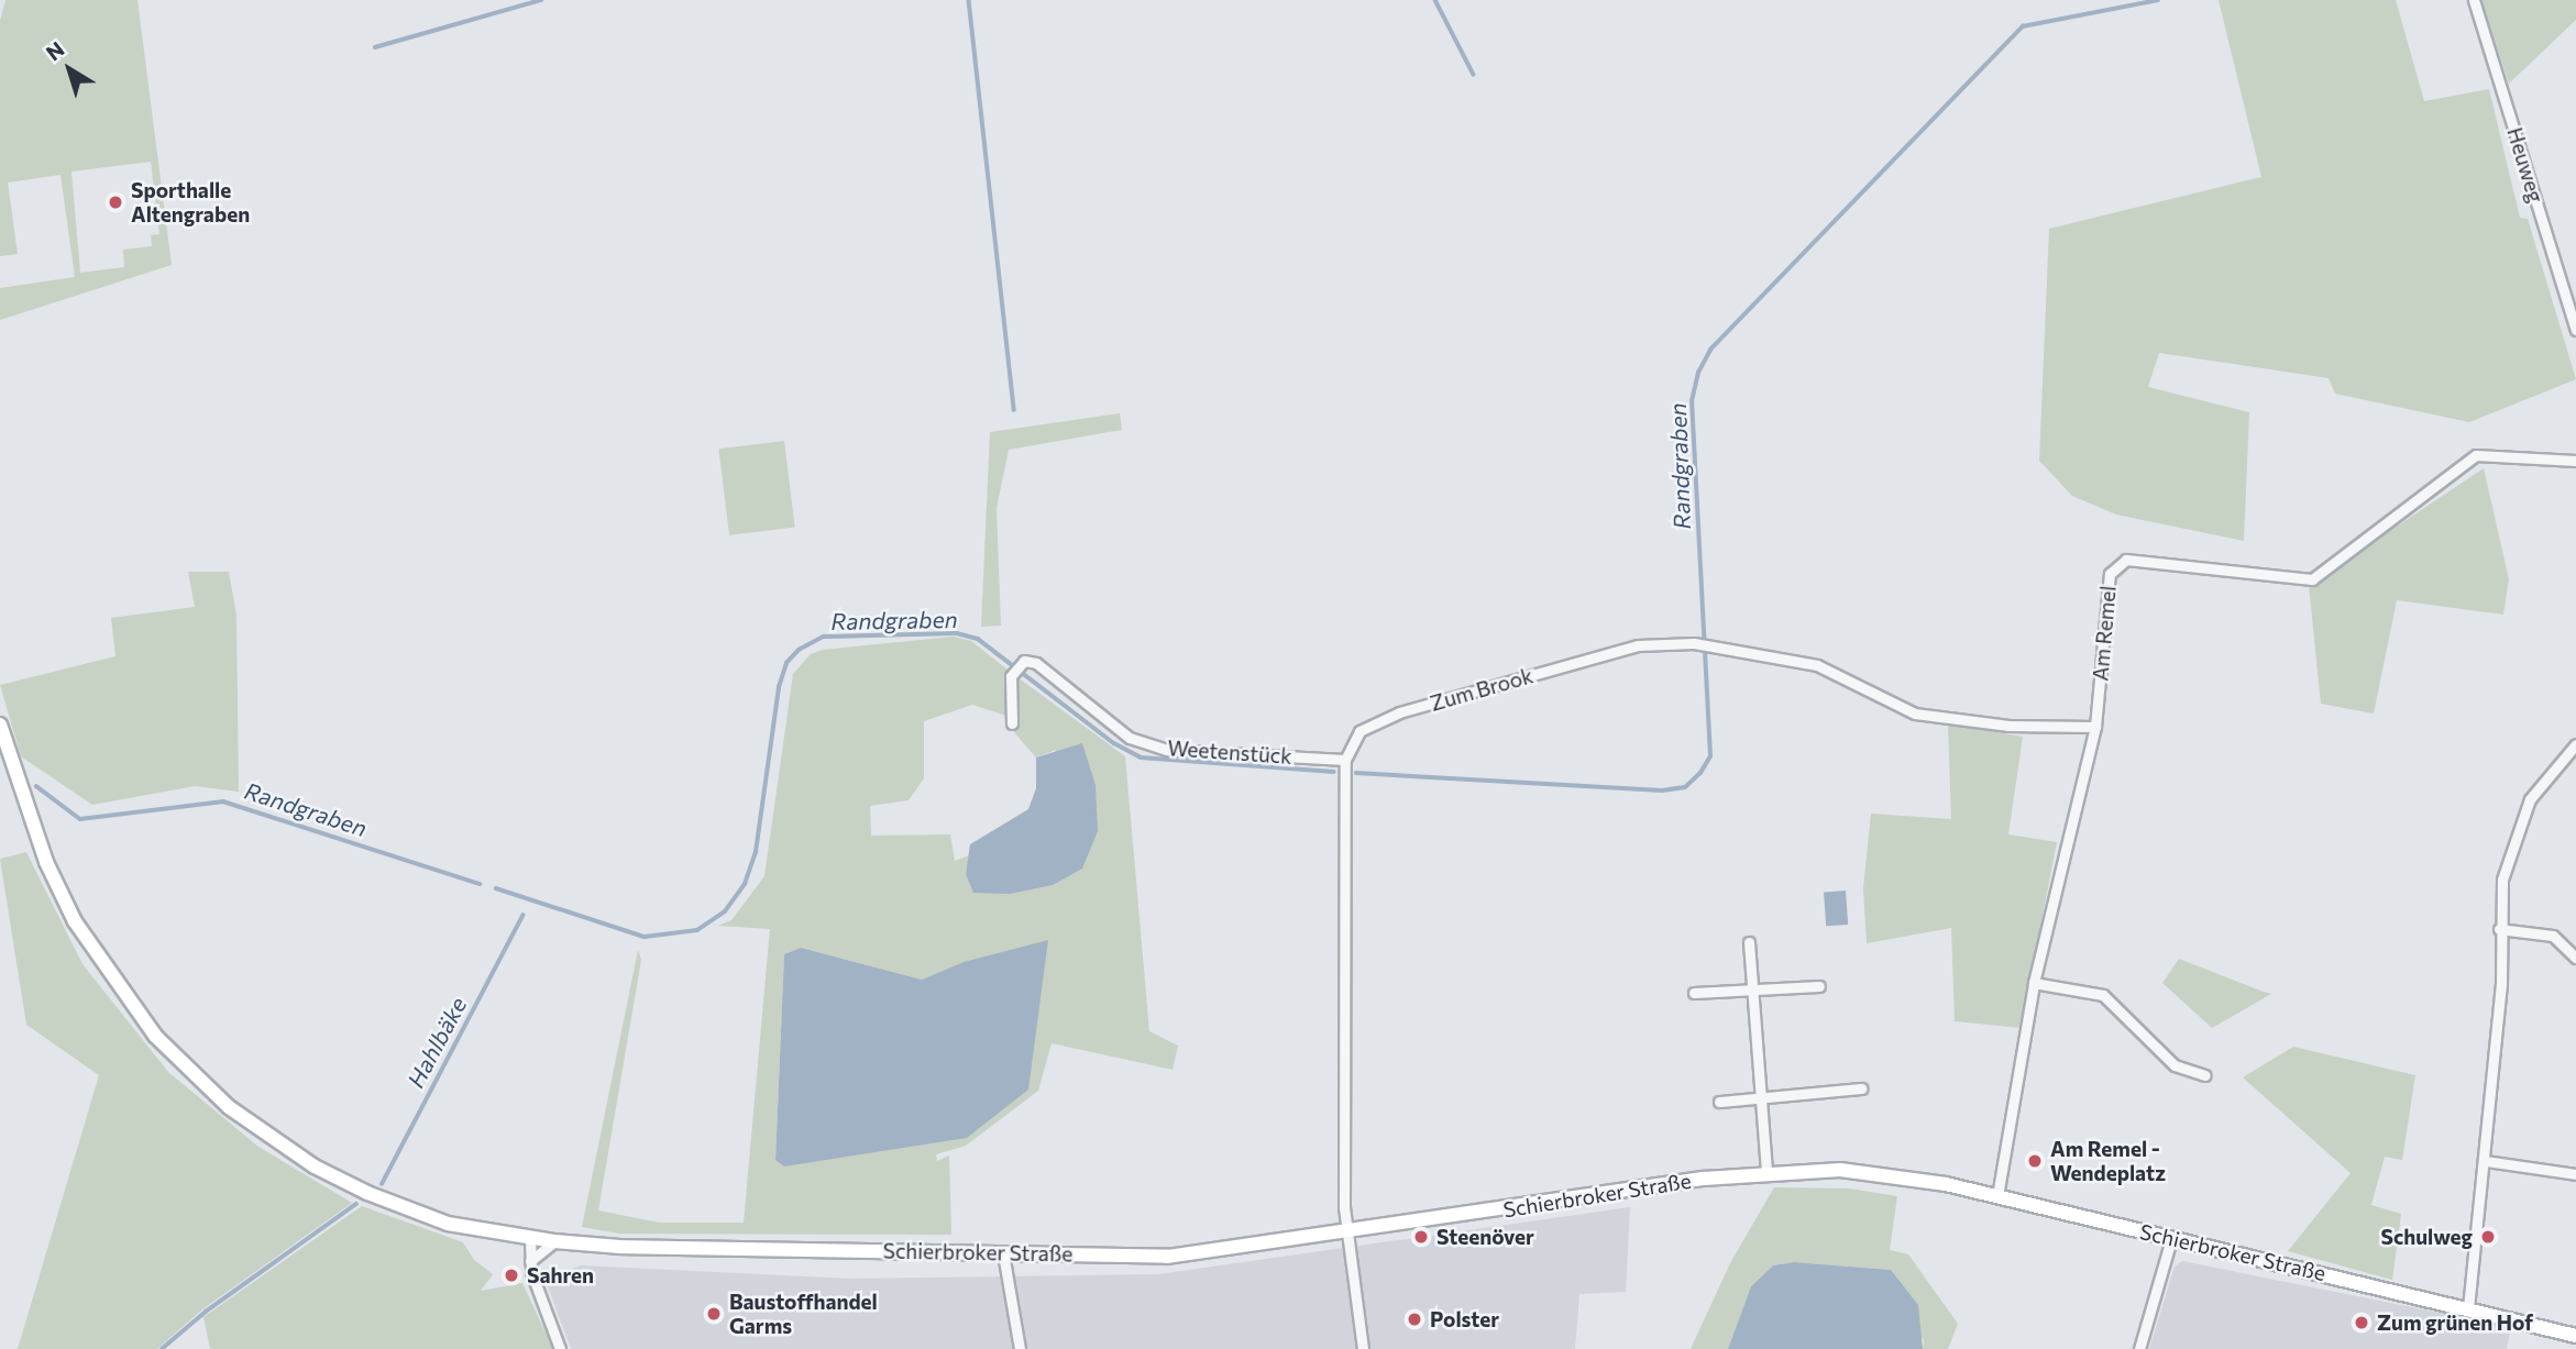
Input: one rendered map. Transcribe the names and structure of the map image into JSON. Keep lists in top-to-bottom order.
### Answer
{
  "streets": {
    "main road": ["Schierbroker Straße"],
    "street": [
      "Heuweg",
      "Am Remel",
      "Zum Brook",
      "Weetenstück"
    ]
  },
  "crossings": [
    ["Am Remel", "Zum Brook"],
    ["Am Remel", "Schierbroker Straße"],
    ["Zum Brook", "Weetenstück"]
  ],
  "water": ["Randgraben", "Hahlbäke"],
  "places": [
    "Sporthalle Altengraben",
    "Am Remel - Wendeplatz",
    "Steenöver",
    "Schulweg",
    "Sahren",
    "Baustoffhandel Garms",
    "Polster",
    "Zum grünen Hof"
  ],
  "north": "top left"
}
